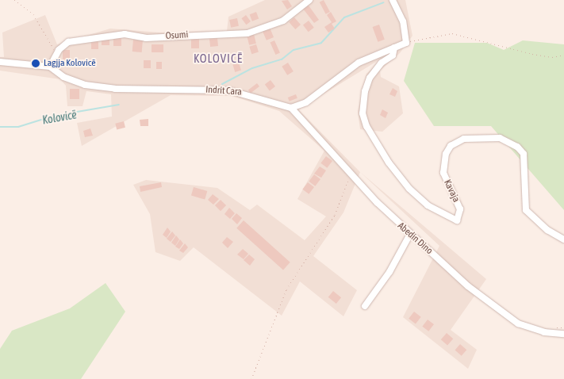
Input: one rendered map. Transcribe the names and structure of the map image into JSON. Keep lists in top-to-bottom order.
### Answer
{
  "streets": {
    "street": [
      "Osumi",
      "Indrit Cara",
      "Kavaja",
      "Abedin Dino"
    ]
  },
  "crossings": [
    ["Osumi", "Indrit Cara"],
    ["Indrit Cara", "Abedin Dino"]
  ],
  "districts": ["KOLOVICË"],
  "water": ["Kolovicë"],
  "places": ["Lagjja Kolovicë"]
}
